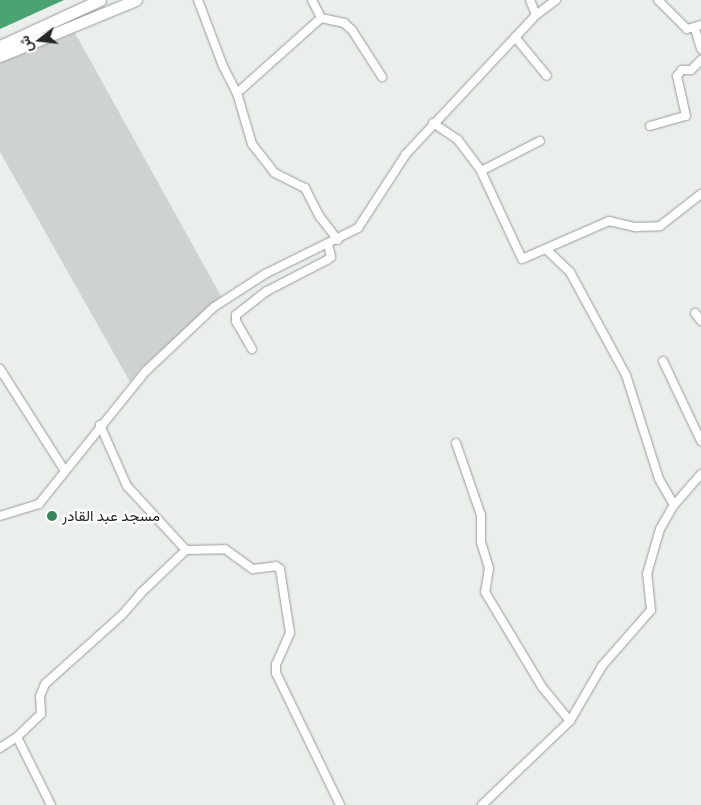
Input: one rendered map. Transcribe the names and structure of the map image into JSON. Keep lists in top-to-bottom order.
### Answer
{
  "places": ["مسجد عبد القادر"],
  "north": "left"
}
